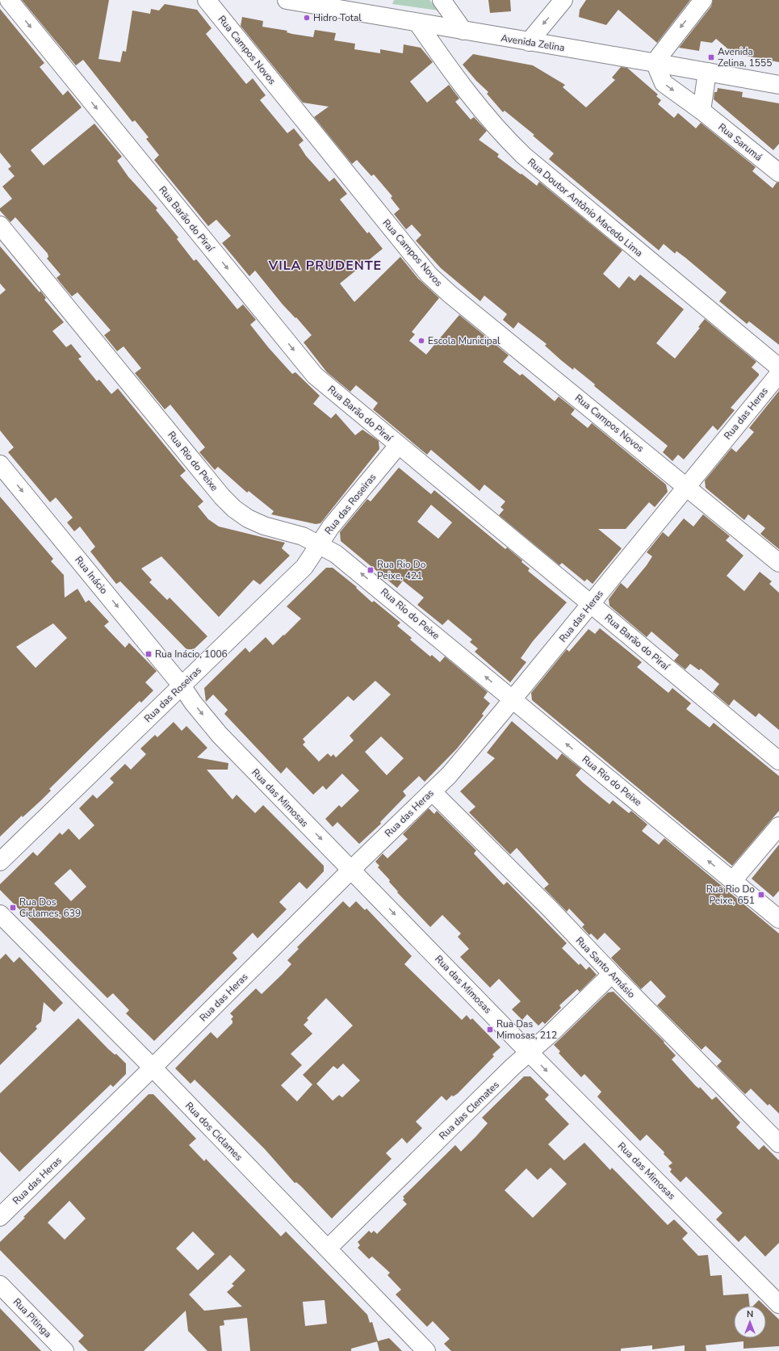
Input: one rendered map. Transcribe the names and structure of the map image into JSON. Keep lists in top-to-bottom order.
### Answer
{
  "streets": {
    "street": [
      "Avenida Zelina",
      "Rua Campos Novos",
      "Rua Sarumá",
      "Rua Doutor Antônio Macedo Lima",
      "Rua Barão do Piraí",
      "Rua das Heras",
      "Rua Rio do Peixe",
      "Rua das Roseiras",
      "Rua Inácio",
      "Rua das Mimosas",
      "Rua Santo Amásio",
      "Rua das Clemates",
      "Rua dos Ciclames",
      "Rua Pitinga"
    ]
  },
  "crossings": [
    ["Avenida Zelina", "Rua Sarumá"],
    ["Avenida Zelina", "Rua Doutor Antônio Macedo Lima"],
    ["Rua Campos Novos", "Rua das Heras"],
    ["Rua Barão do Piraí", "Rua das Heras"],
    ["Rua Barão do Piraí", "Rua das Roseiras"],
    ["Rua das Heras", "Rua Rio do Peixe"],
    ["Rua das Heras", "Rua das Mimosas"],
    ["Rua das Heras", "Rua Santo Amásio"],
    ["Rua das Heras", "Rua dos Ciclames"],
    ["Rua Rio do Peixe", "Rua das Roseiras"],
    ["Rua das Roseiras", "Rua Inácio"],
    ["Rua das Roseiras", "Rua das Mimosas"],
    ["Rua Inácio", "Rua das Mimosas"],
    ["Rua das Mimosas", "Rua das Clemates"],
    ["Rua Santo Amásio", "Rua das Clemates"],
    ["Rua das Clemates", "Rua dos Ciclames"]
  ],
  "one_way": [
    "Rua Sarumá",
    "Rua Barão do Piraí",
    "Rua Rio do Peixe",
    "Rua Inácio",
    "Rua das Mimosas"
  ],
  "districts": ["VILA PRUDENTE"],
  "places": {
    "other": ["Hidro Total", "Escola Municipal"],
    "transit": [
      "Avenida Zelina, 1555",
      "Rua Rio Do Peixe, 421",
      "Rua Inácio, 1006",
      "Rua Rio Do Peixe, 651",
      "Rua Dos Ciclames, 639",
      "Rua Das Mimosas, 212"
    ]
  },
  "north": "top"
}
